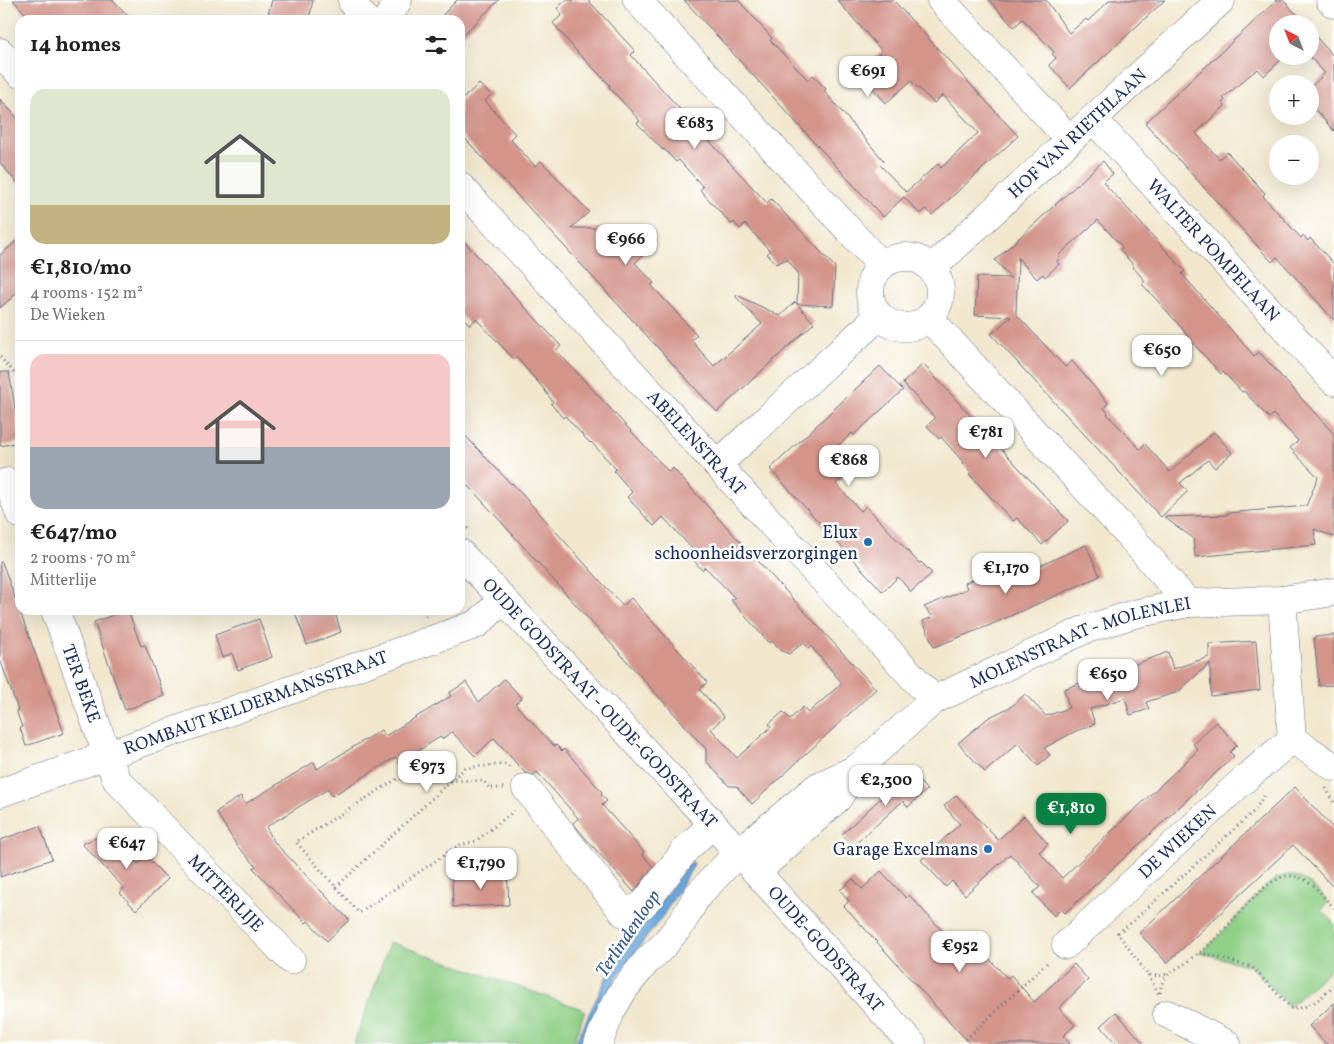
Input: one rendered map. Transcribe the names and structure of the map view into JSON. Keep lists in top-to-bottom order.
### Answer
{
  "streets": {
    "street": [
      "HOF VAN RIETHLAAN",
      "WALTER POMPELAAN",
      "ABELENSTRAAT",
      "MOLENSTRAAT - MOLENLEI",
      "TER BEKE",
      "ROMBAUT KELDERMANSSTRAAT",
      "OUDE GODSTRAAT - OUDE-GODSTRAAT",
      "DE WIEKEN",
      "MITTERLIJE",
      "OUDE-GODSTRAAT"
    ]
  },
  "crossings": [
    ["HOF VAN RIETHLAAN", "WALTER POMPELAAN"],
    ["ABELENSTRAAT", "MOLENSTRAAT - MOLENLEI"],
    ["TER BEKE", "ROMBAUT KELDERMANSSTRAAT"],
    ["TER BEKE", "MITTERLIJE"],
    ["ROMBAUT KELDERMANSSTRAAT", "OUDE GODSTRAAT - OUDE-GODSTRAAT"],
    ["ROMBAUT KELDERMANSSTRAAT", "MITTERLIJE"],
    ["OUDE GODSTRAAT - OUDE-GODSTRAAT", "OUDE-GODSTRAAT"]
  ],
  "water": ["Terlindenloop"],
  "places": ["Elux schoonheidsverzorgingen", "Garage Excelmans"],
  "north": "top left",
  "page": {
    "map_buttons": ["+", "−"],
    "heading": "14 homes",
    "price": [
      "€691",
      "€683",
      "€966",
      "€650",
      "€781",
      "€868",
      "€1,170",
      "€650",
      "€973",
      "€2,300",
      "€1,810",
      "€647",
      "€1,790",
      "€952"
    ],
    "list": [
      {
        "name": "€1,810/mo",
        "note": "4 rooms · 152 m² · De Wieken"
      },
      {
        "name": "€647/mo",
        "note": "2 rooms · 70 m² · Mitterlije"
      }
    ]
  }
}
